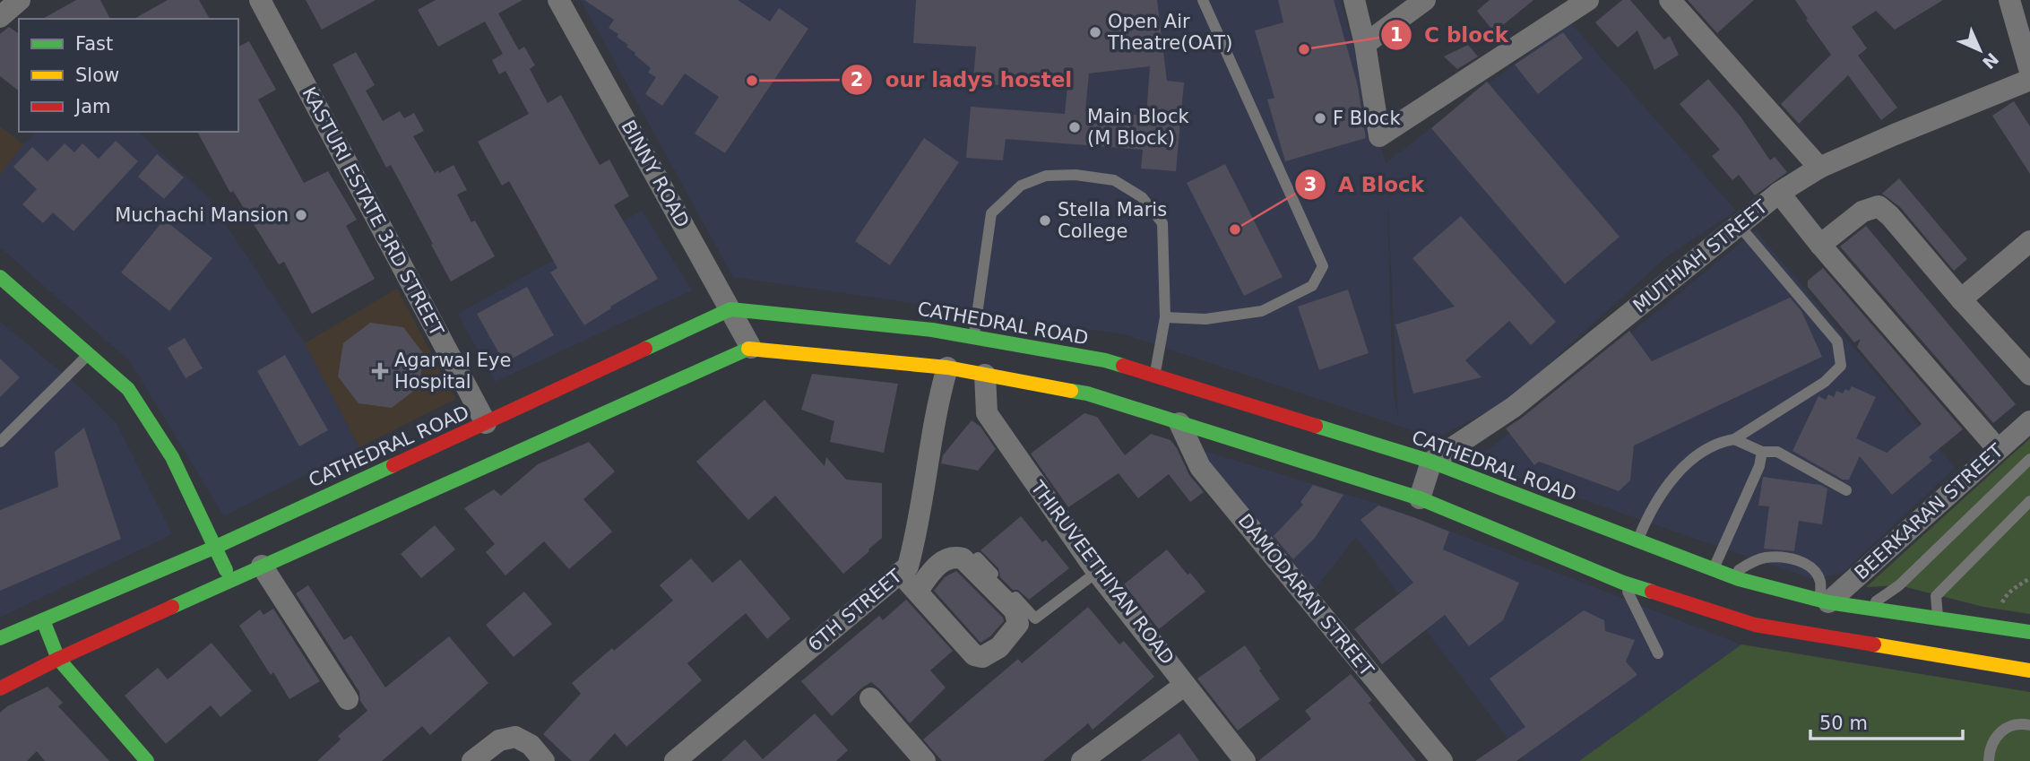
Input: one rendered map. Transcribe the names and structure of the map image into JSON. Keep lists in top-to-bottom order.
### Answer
{
  "streets": {
    "main road": ["CATHEDRAL ROAD"],
    "street": [
      "BINNY ROAD",
      "KASTURI ESTATE 3RD STREET",
      "MUTHIAH STREET",
      "BEERKARAN STREET",
      "THIRUVEETHIYAN ROAD",
      "DAMODARAN STREET",
      "6TH STREET"
    ]
  },
  "crossings": [
    ["BINNY ROAD", "CATHEDRAL ROAD"],
    ["KASTURI ESTATE 3RD STREET", "CATHEDRAL ROAD"],
    ["MUTHIAH STREET", "CATHEDRAL ROAD"],
    ["CATHEDRAL ROAD", "BEERKARAN STREET"]
  ],
  "places": {
    "other": [
      "Open Air Theatre(OAT)",
      "C block",
      "our ladys hostel",
      "F Block",
      "Main Block (M Block)",
      "Muchachi Mansion",
      "Stella Maris College",
      "A Block"
    ],
    "health": ["Agarwal Eye Hospital"]
  },
  "legend": ["Fast", "Slow", "Jam"],
  "scale_bar": "50 m",
  "north": "bottom right"
}
